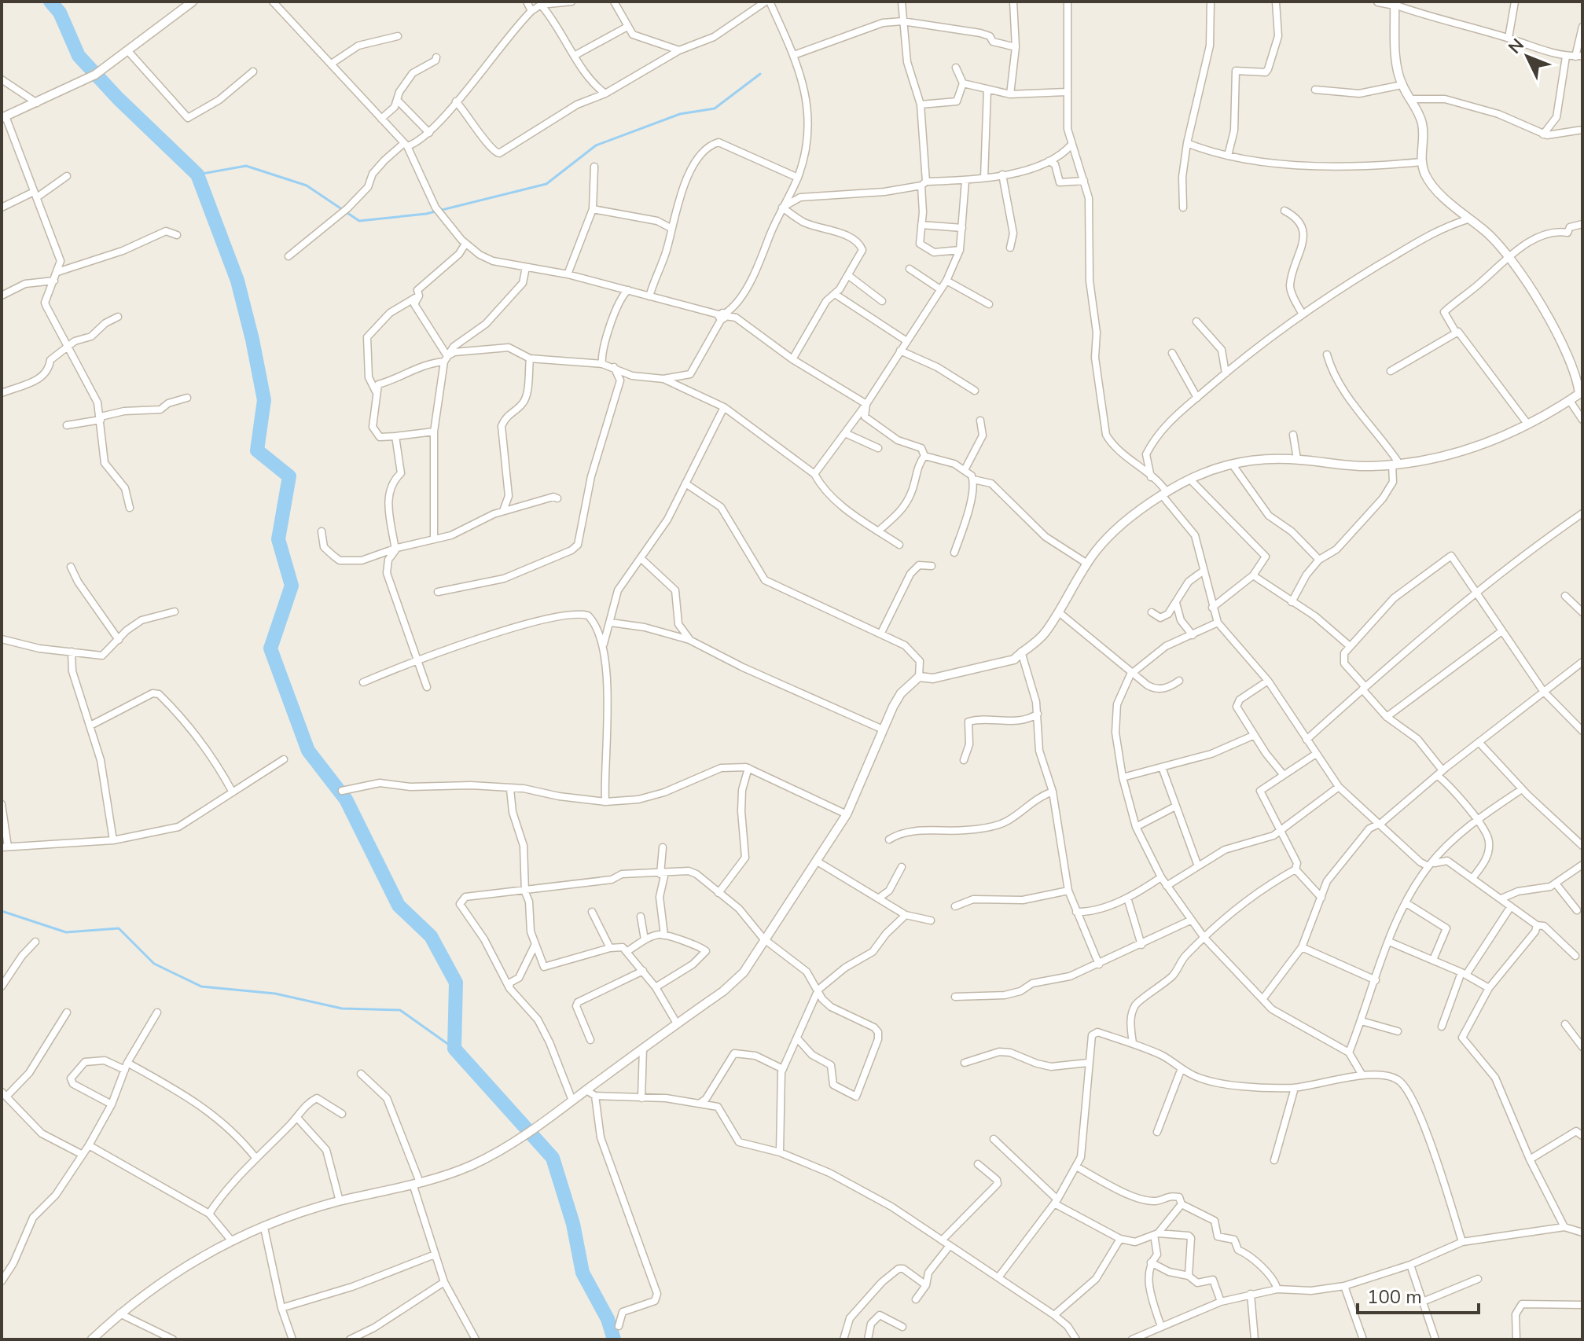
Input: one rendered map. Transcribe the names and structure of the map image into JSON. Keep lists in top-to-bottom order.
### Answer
{
  "scale_bar": "100 m",
  "north": "top left"
}
